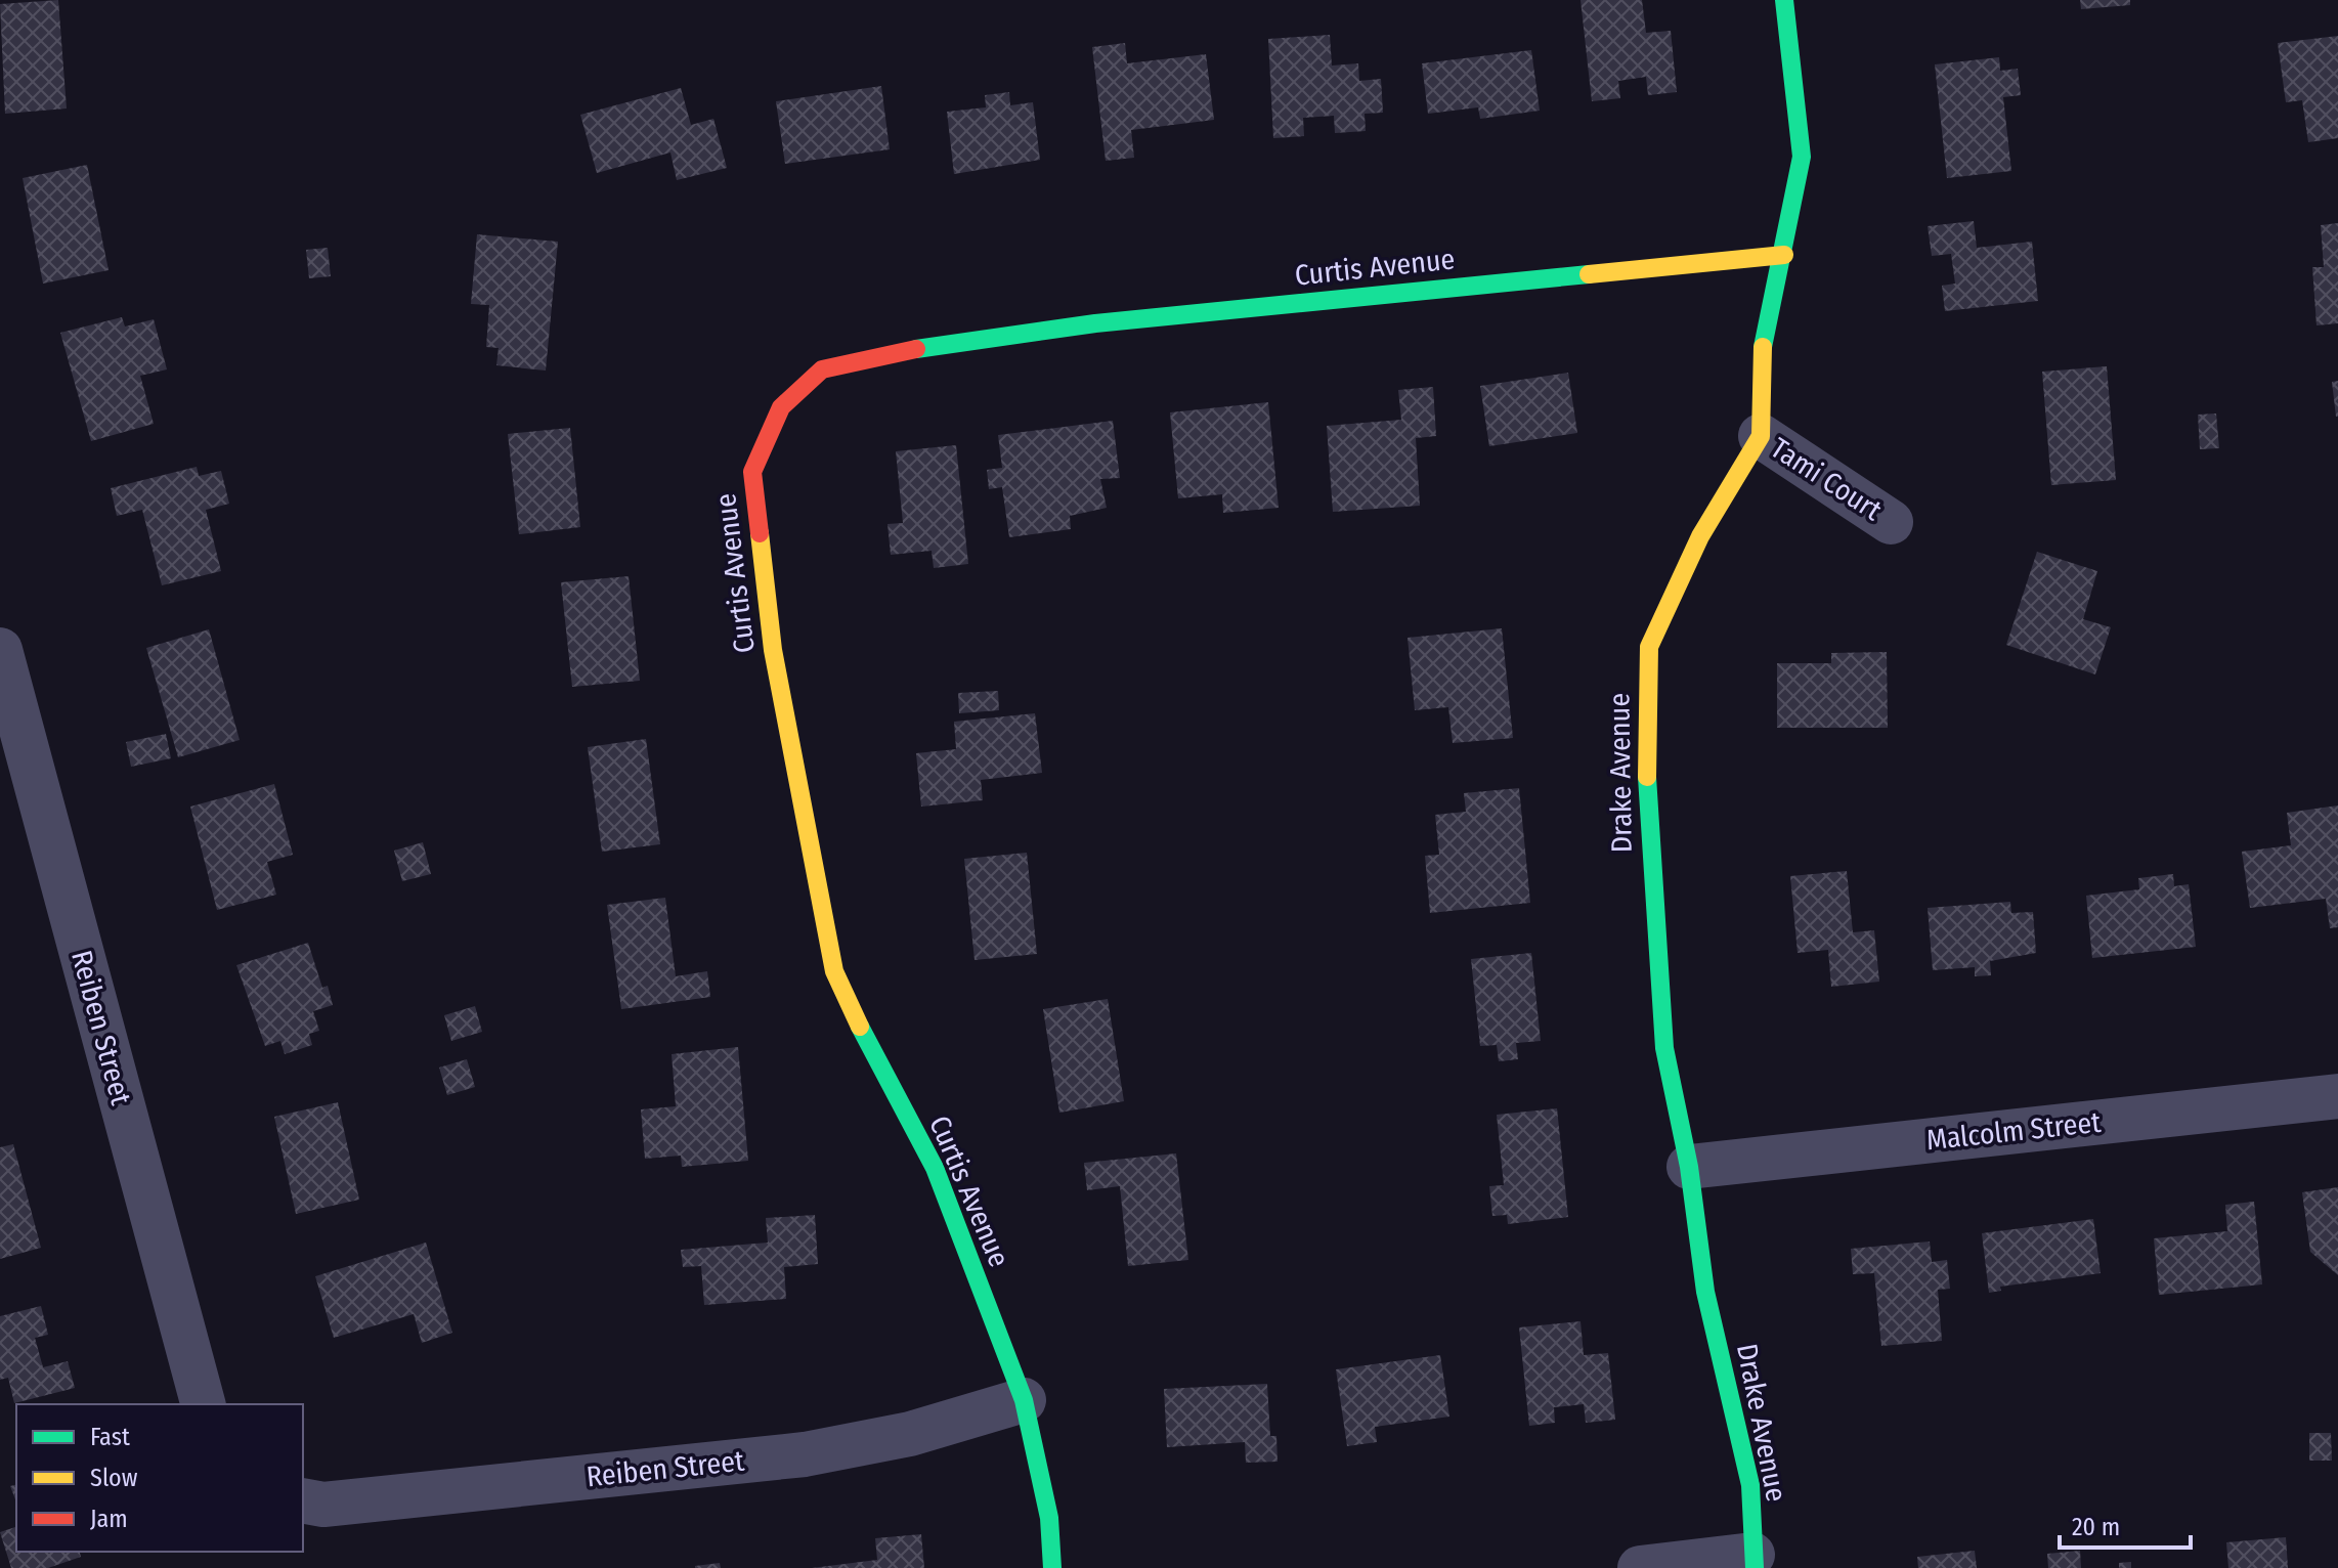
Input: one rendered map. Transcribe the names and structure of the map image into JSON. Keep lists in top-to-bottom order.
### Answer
{
  "streets": {
    "street": [
      "Curtis Avenue",
      "Tami Court",
      "Drake Avenue",
      "Reiben Street",
      "Malcolm Street"
    ]
  },
  "crossings": [
    ["Curtis Avenue", "Reiben Street"],
    ["Tami Court", "Drake Avenue"],
    ["Drake Avenue", "Malcolm Street"]
  ],
  "legend": ["Fast", "Slow", "Jam"],
  "scale_bar": "20 m"
}
